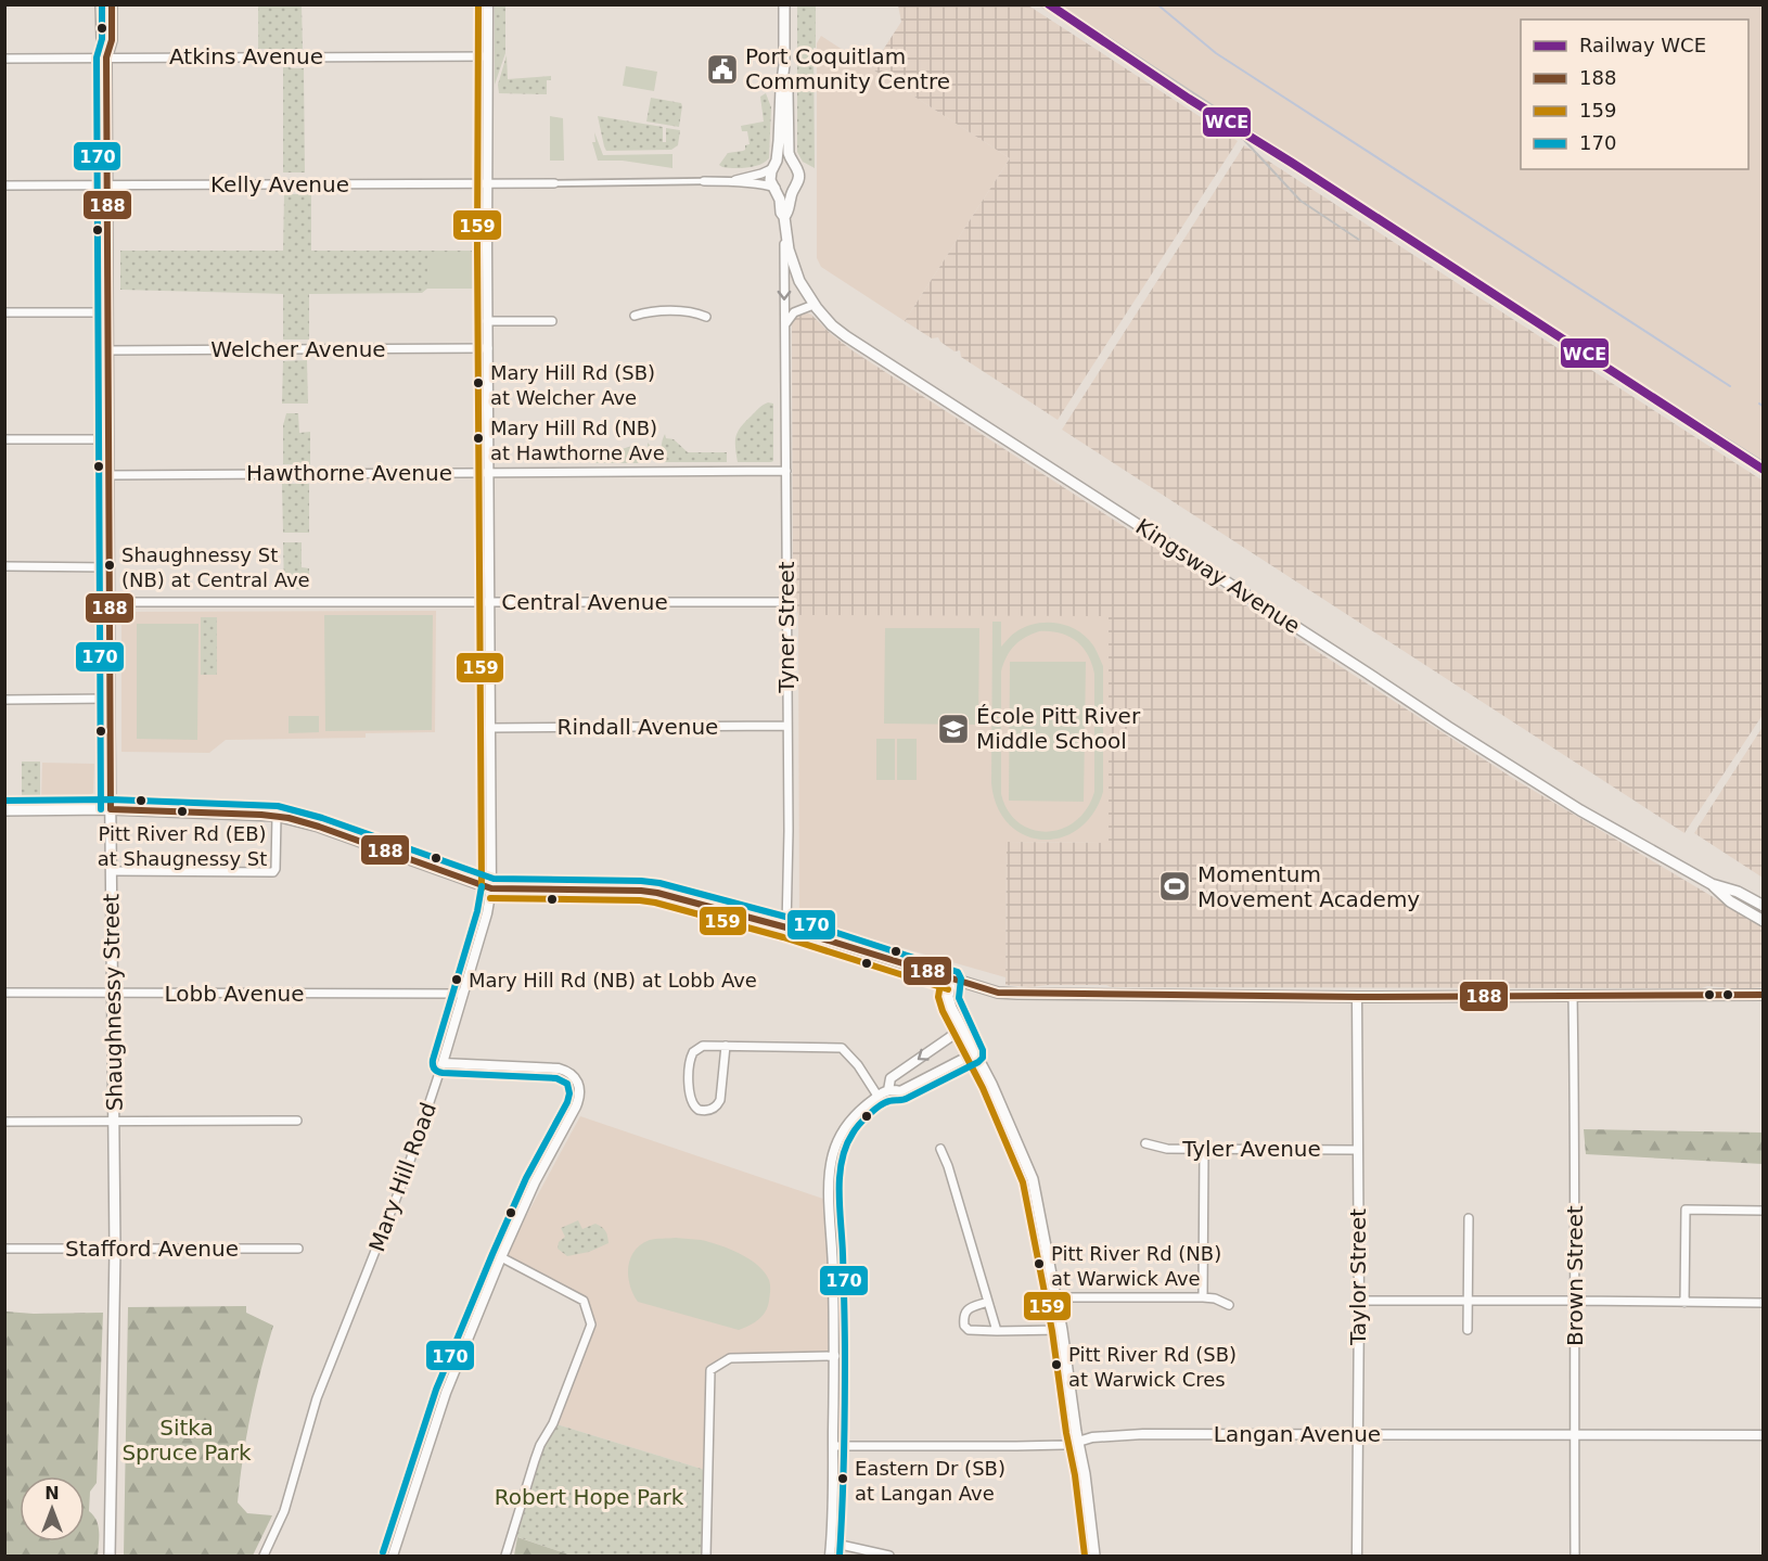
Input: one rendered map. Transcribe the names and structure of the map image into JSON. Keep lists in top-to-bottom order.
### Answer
{
  "streets": {
    "main road": ["Kingsway Avenue", "Shaughnessy Street"],
    "street": [
      "Atkins Avenue",
      "Kelly Avenue",
      "Welcher Avenue",
      "Hawthorne Avenue",
      "Central Avenue",
      "Tyner Street",
      "Rindall Avenue",
      "Lobb Avenue",
      "Tyler Avenue",
      "Mary Hill Road",
      "Stafford Avenue",
      "Brown Street",
      "Taylor Street",
      "Langan Avenue"
    ]
  },
  "crossings": [
    ["Atkins Avenue", "Shaughnessy Street"],
    ["Atkins Avenue", "Mary Hill Road"],
    ["Kelly Avenue", "Shaughnessy Street"],
    ["Kelly Avenue", "Mary Hill Road"],
    ["Welcher Avenue", "Shaughnessy Street"],
    ["Welcher Avenue", "Mary Hill Road"],
    ["Hawthorne Avenue", "Tyner Street"],
    ["Hawthorne Avenue", "Shaughnessy Street"],
    ["Hawthorne Avenue", "Mary Hill Road"],
    ["Kingsway Avenue", "Tyner Street"],
    ["Central Avenue", "Tyner Street"],
    ["Central Avenue", "Shaughnessy Street"],
    ["Central Avenue", "Mary Hill Road"],
    ["Tyner Street", "Rindall Avenue"],
    ["Rindall Avenue", "Mary Hill Road"],
    ["Lobb Avenue", "Shaughnessy Street"],
    ["Lobb Avenue", "Mary Hill Road"],
    ["Shaughnessy Street", "Stafford Avenue"],
    ["Tyler Avenue", "Taylor Street"],
    ["Brown Street", "Langan Avenue"],
    ["Taylor Street", "Langan Avenue"]
  ],
  "parks": ["Sitka Spruce Park", "Robert Hope Park"],
  "places": {
    "public building": ["Port Coquitlam Community Centre"],
    "other": [
      "Mary Hill Rd (SB) at Welcher Ave",
      "Mary Hill Rd (NB) at Hawthorne Ave",
      "Shaughnessy St (NB) at Central Ave",
      "Pitt River Rd (EB) at Shaugnessy St",
      "Mary Hill Rd (NB) at Lobb Ave",
      "Pitt River Rd (NB) at Warwick Ave",
      "Pitt River Rd (SB) at Warwick Cres",
      "Eastern Dr (SB) at Langan Ave"
    ],
    "school or university": ["École Pitt River Middle School"],
    "sports": ["Momentum Movement Academy"]
  },
  "lines": [
    "rail line WCE",
    "transit line 188",
    "transit line 159",
    "transit line 170"
  ],
  "legend": [
    "Railway WCE",
    "188",
    "159",
    "170"
  ],
  "north": "top"
}
